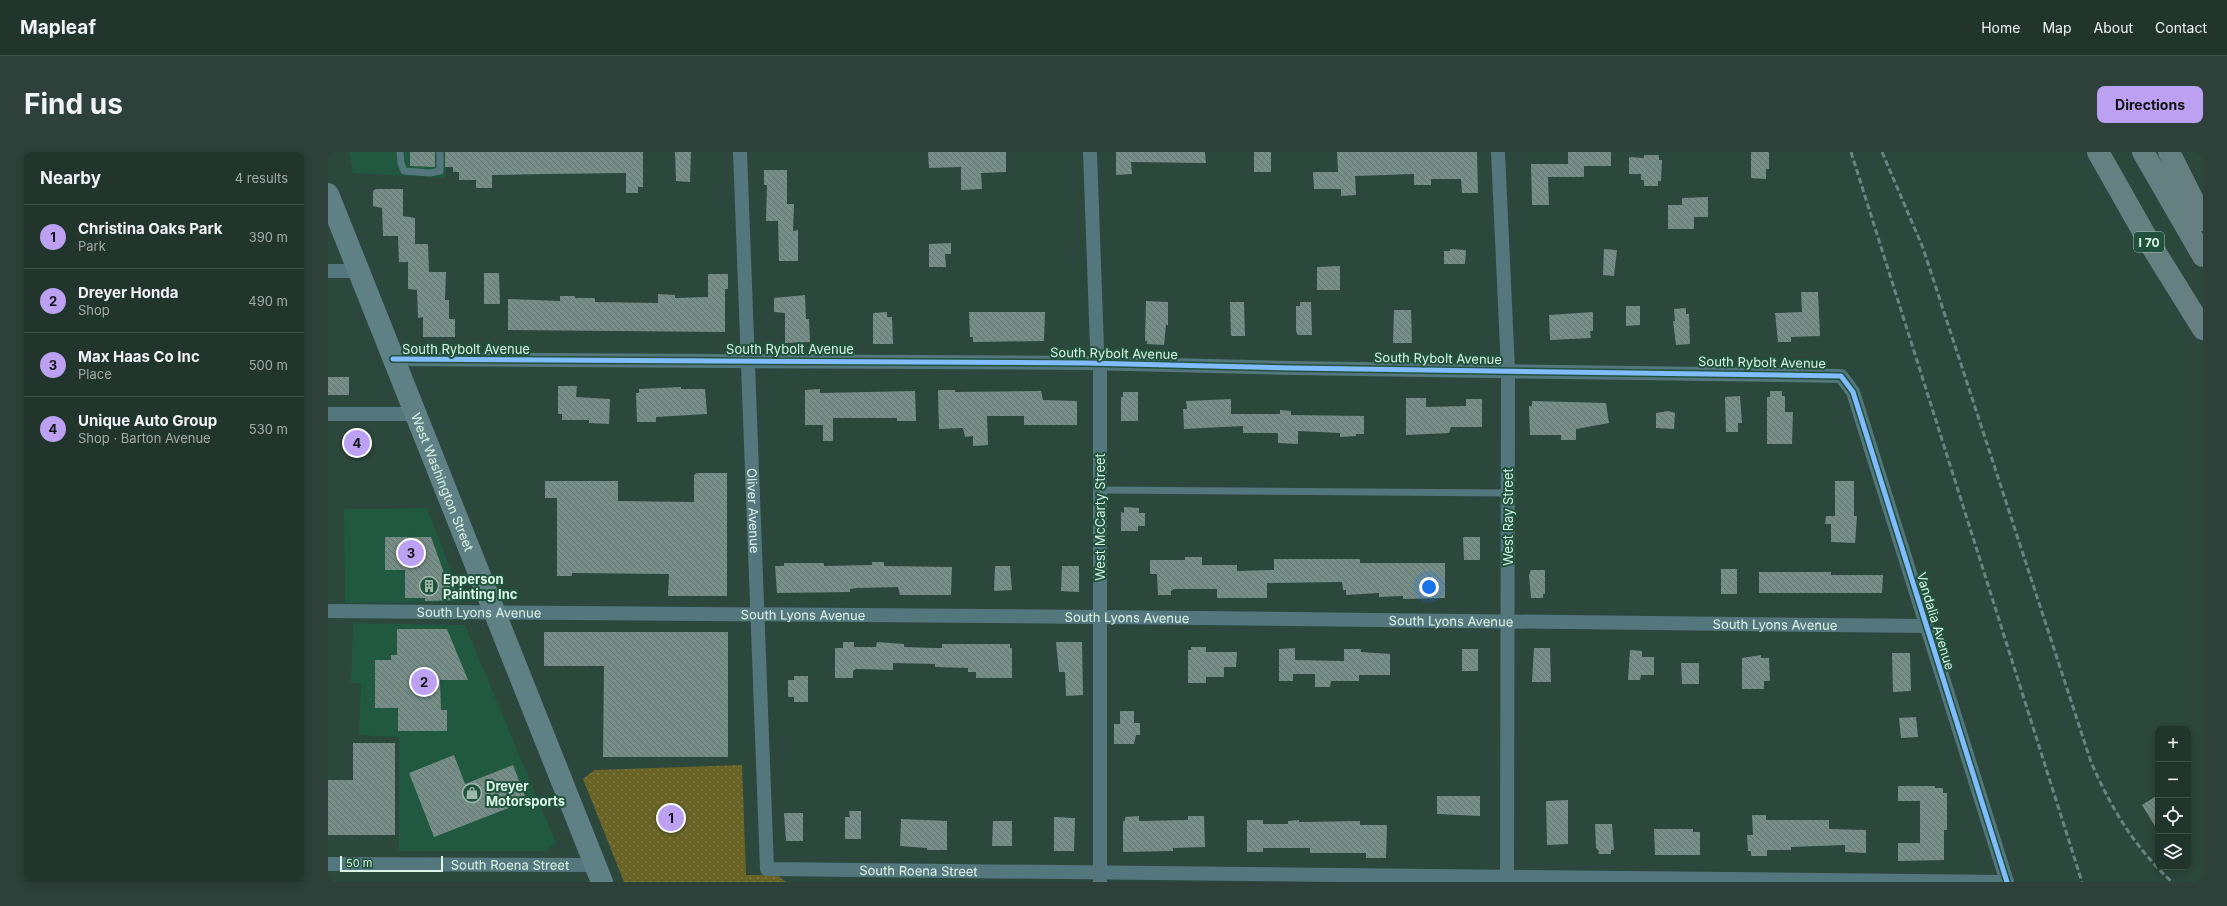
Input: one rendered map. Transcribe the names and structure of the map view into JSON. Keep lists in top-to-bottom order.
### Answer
{
  "streets": {
    "highway": ["I 70"],
    "main road": ["West Washington Street"],
    "street": [
      "South Rybolt Avenue",
      "Oliver Avenue",
      "West McCarty Street",
      "West Ray Street",
      "South Lyons Avenue",
      "Vandalia Avenue",
      "South Roena Street"
    ]
  },
  "crossings": [
    ["South Rybolt Avenue", "West Washington Street"],
    ["South Rybolt Avenue", "Oliver Avenue"],
    ["South Rybolt Avenue", "West McCarty Street"],
    ["South Rybolt Avenue", "West Ray Street"],
    ["South Rybolt Avenue", "Vandalia Avenue"],
    ["West Washington Street", "South Lyons Avenue"],
    ["West Washington Street", "South Roena Street"],
    ["Oliver Avenue", "South Lyons Avenue"],
    ["Oliver Avenue", "South Roena Street"],
    ["West McCarty Street", "South Lyons Avenue"],
    ["West McCarty Street", "South Roena Street"],
    ["West Ray Street", "South Lyons Avenue"],
    ["West Ray Street", "South Roena Street"],
    ["South Lyons Avenue", "Vandalia Avenue"],
    ["Vandalia Avenue", "South Roena Street"]
  ],
  "places": {
    "building": ["Epperson Painting Inc"],
    "shop": ["Dreyer Motorsports"]
  },
  "scale_bar": "50 m",
  "page": {
    "header": "Mapleaf",
    "nav": [
      "Home",
      "Map",
      "About",
      "Contact"
    ],
    "buttons": "Directions",
    "title": "Find us",
    "heading": ["Nearby", "4 results"],
    "list": [
      {
        "mark": "1",
        "name": "Christina Oaks Park",
        "note": "Park",
        "value": "390 m"
      },
      {
        "mark": "2",
        "name": "Dreyer Honda",
        "note": "Shop",
        "value": "490 m"
      },
      {
        "mark": "3",
        "name": "Max Haas Co Inc",
        "note": "Place",
        "value": "500 m"
      },
      {
        "mark": "4",
        "name": "Unique Auto Group",
        "note": "Shop · Barton Avenue",
        "value": "530 m"
      }
    ],
    "pins": [
      "4",
      "3",
      "2",
      "1"
    ],
    "map_buttons": ["+", "−"],
    "scale": "50 m"
  }
}
